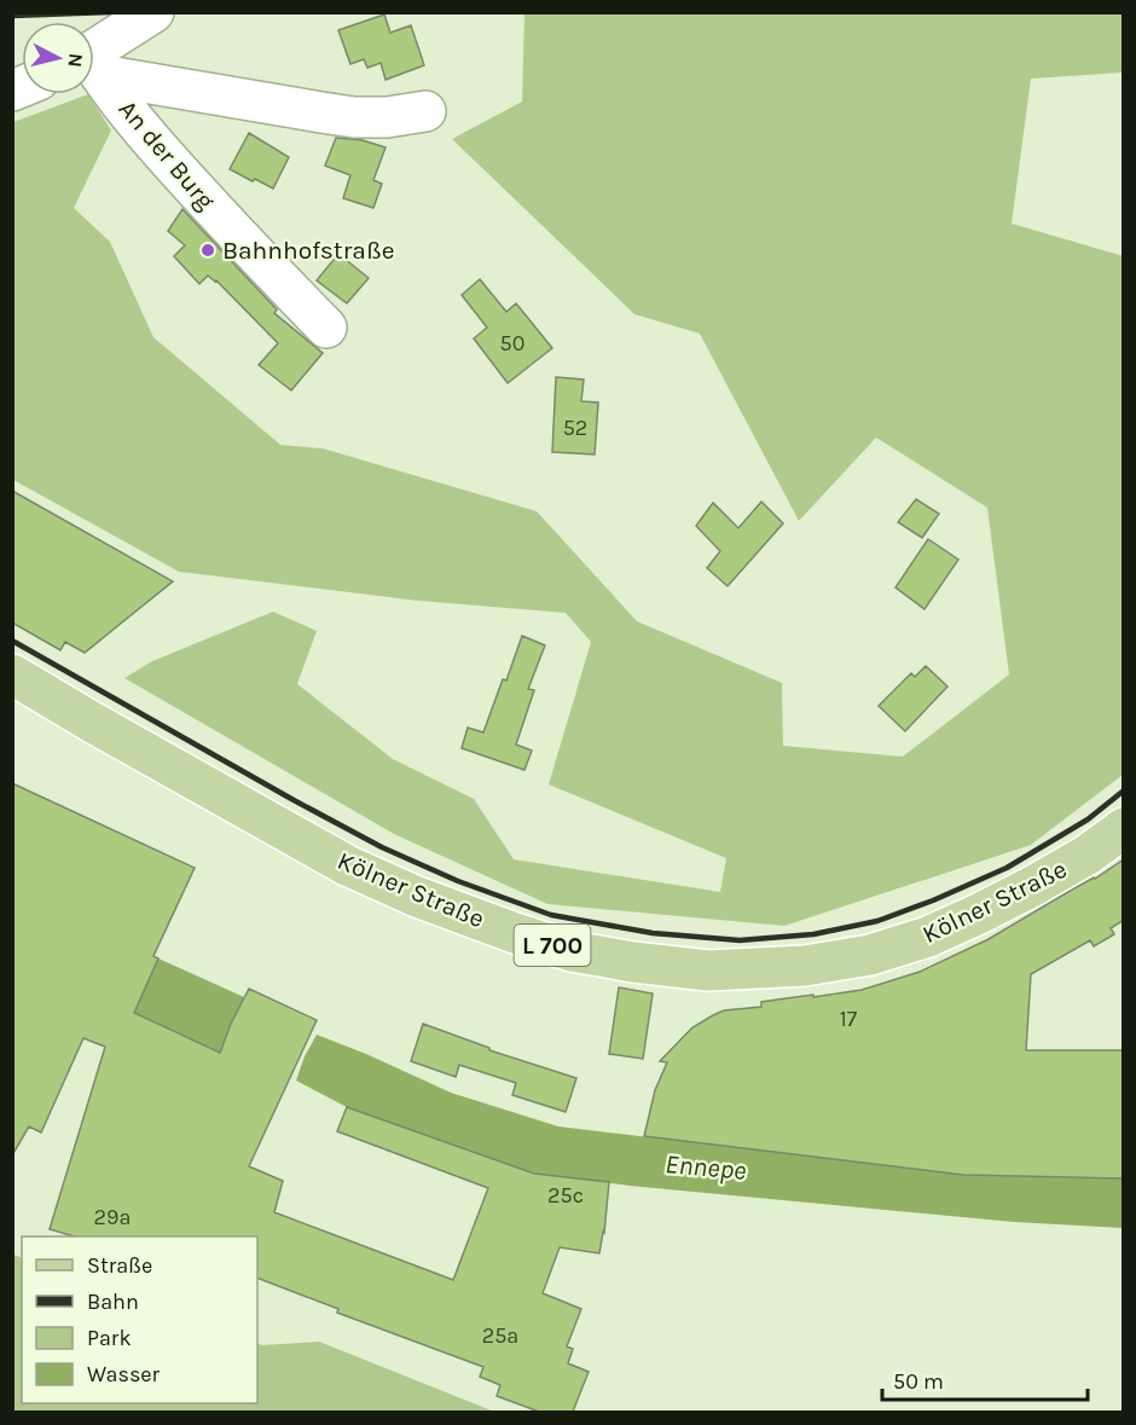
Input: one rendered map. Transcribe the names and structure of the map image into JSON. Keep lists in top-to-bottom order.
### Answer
{
  "streets": {
    "main road": ["Kölner Straße", "L 700"],
    "street": ["An der Burg"]
  },
  "water": ["Ennepe"],
  "places": ["Bahnhofstraße"],
  "house_numbers": [
    "50",
    "52",
    "17",
    "25c",
    "29a",
    "25a"
  ],
  "legend": [
    "Straße",
    "Bahn",
    "Park",
    "Wasser"
  ],
  "scale_bar": "50 m",
  "north": "right"
}
